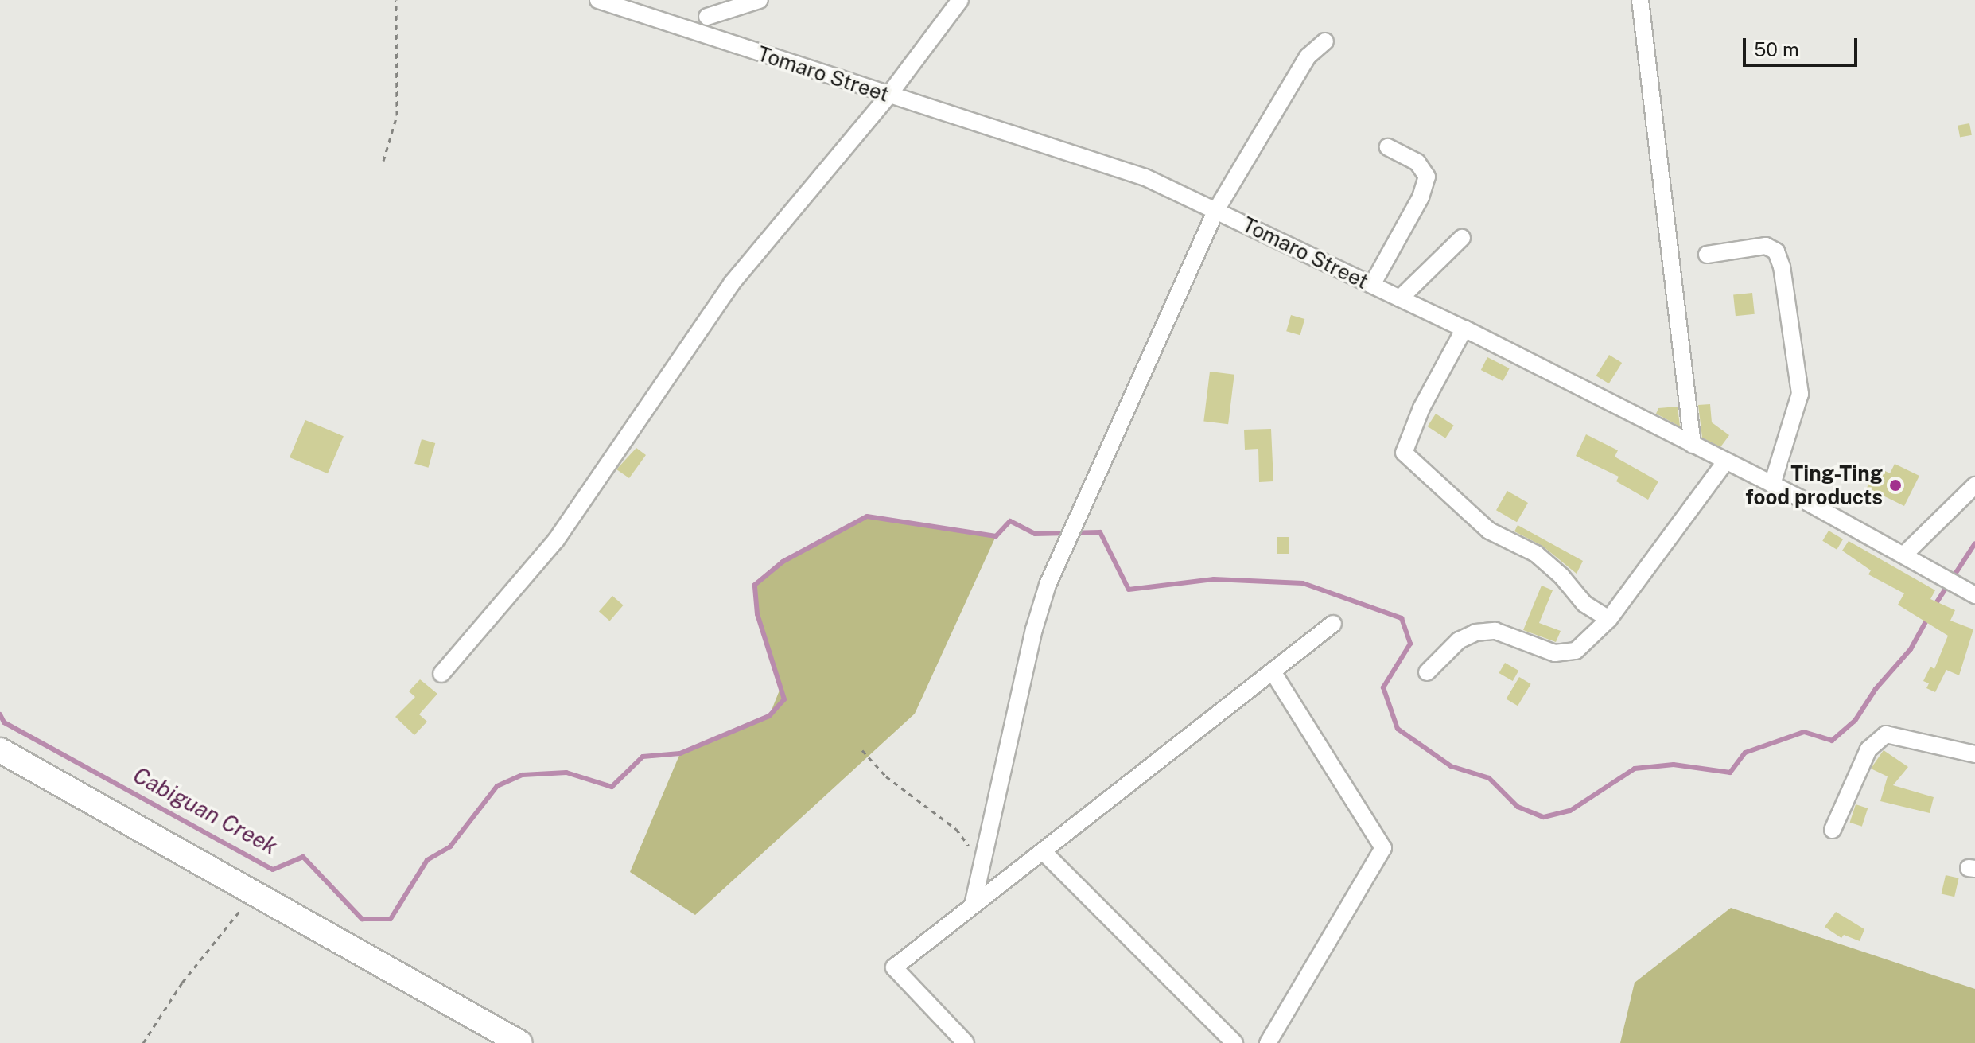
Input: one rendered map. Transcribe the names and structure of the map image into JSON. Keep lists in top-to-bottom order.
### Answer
{
  "streets": {
    "street": ["Tomaro Street"]
  },
  "water": ["Cabiguan Creek"],
  "places": ["Ting-Ting food products"],
  "scale_bar": "50 m"
}
